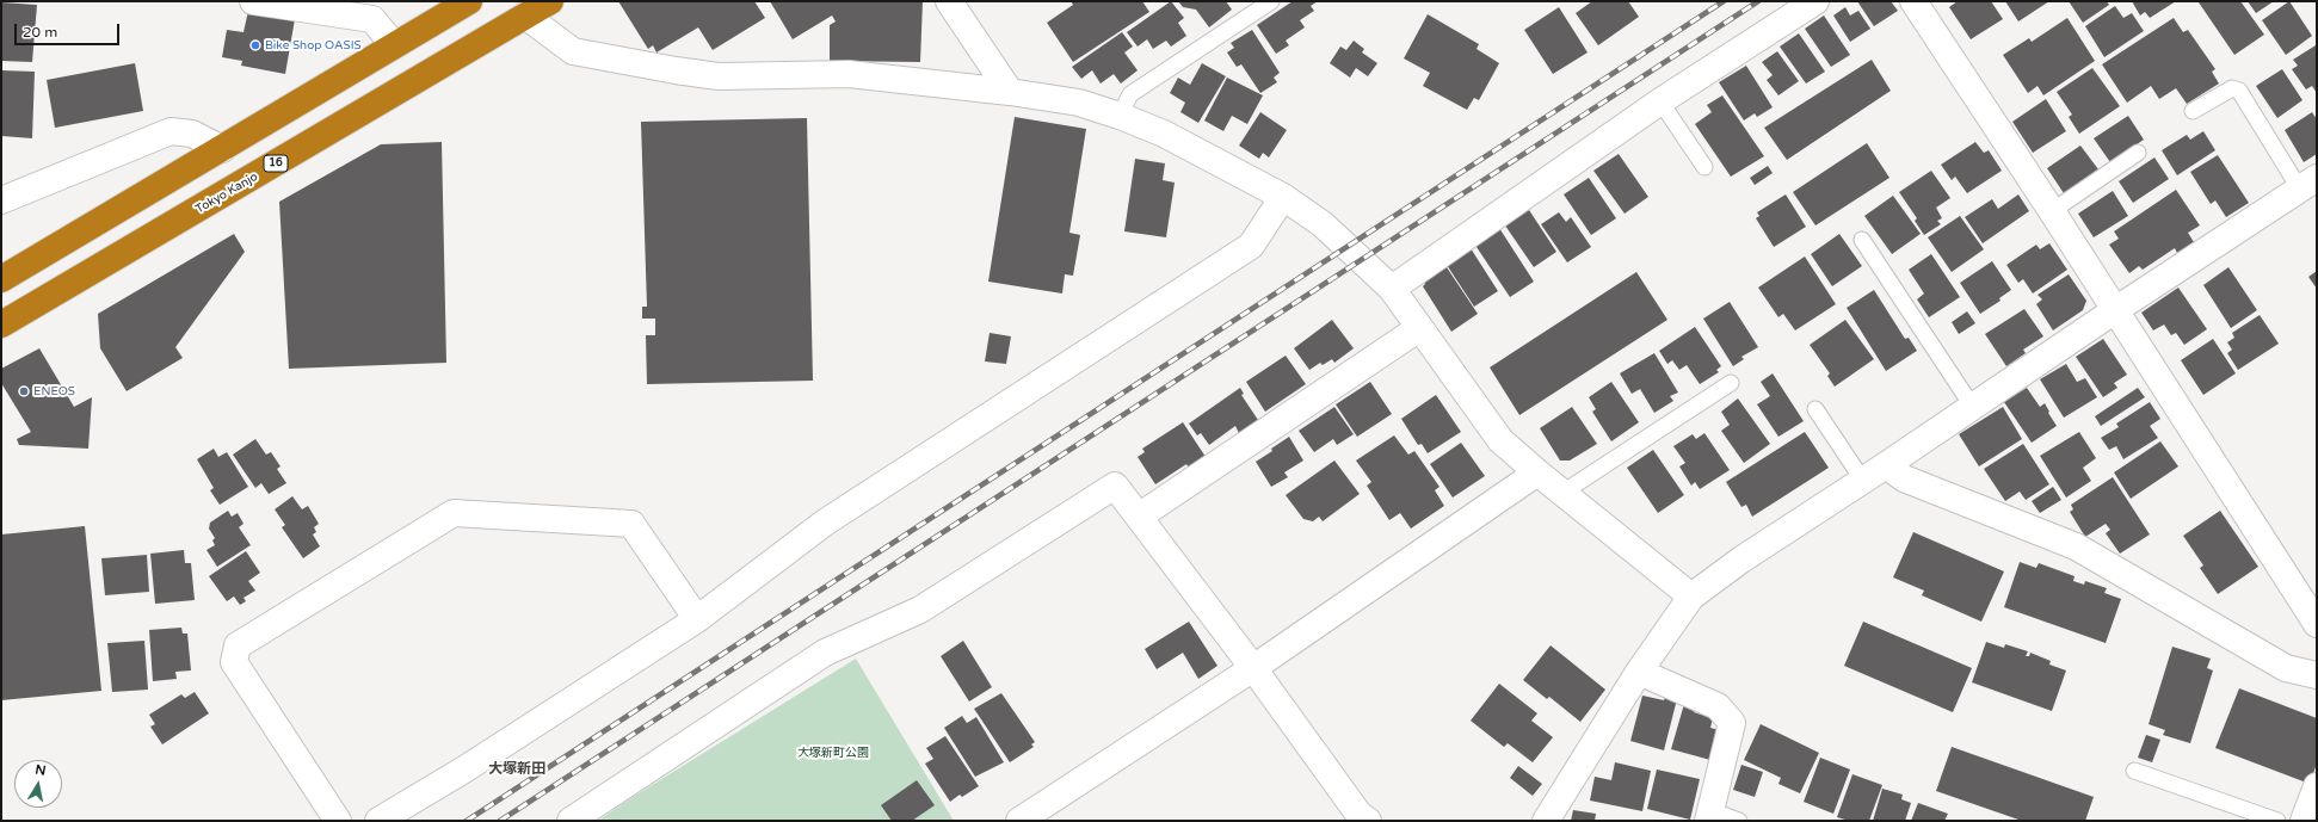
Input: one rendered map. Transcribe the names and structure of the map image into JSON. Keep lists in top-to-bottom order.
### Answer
{
  "streets": {
    "highway": ["16", "Tokyo Kanjo"]
  },
  "districts": ["大塚新田"],
  "parks": ["大塚新町公園"],
  "places": ["Bike Shop OASIS", "ENEOS"],
  "scale_bar": "20 m",
  "north": "top"
}
